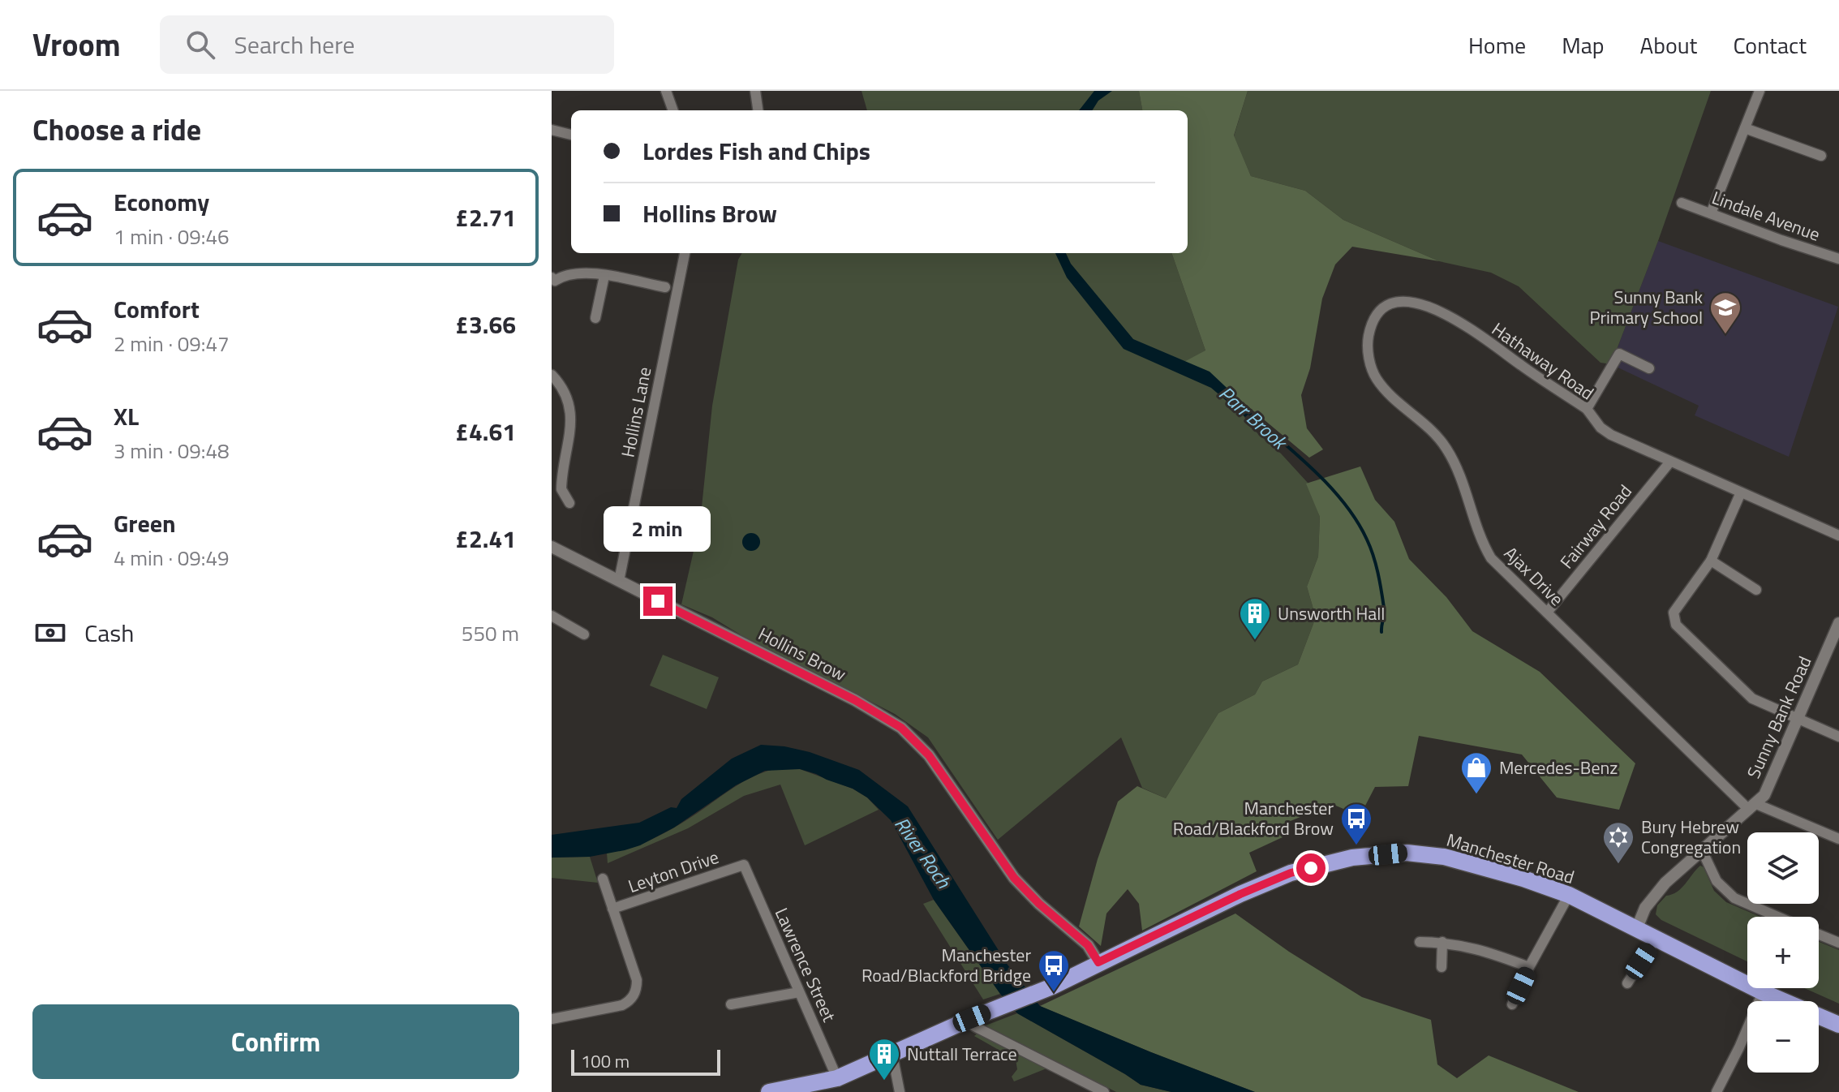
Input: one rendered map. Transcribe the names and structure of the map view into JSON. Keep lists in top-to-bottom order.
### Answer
{
  "streets": {
    "highway": ["Manchester Road"],
    "street": [
      "Lindale Avenue",
      "Hathaway Road",
      "Hollins Lane",
      "Fairway Road",
      "Ajax Drive",
      "Hollins Brow",
      "Sunny Bank Road",
      "Leyton Drive",
      "Lawrence Street"
    ]
  },
  "crossings": [
    ["Hathaway Road", "Fairway Road"],
    ["Hathaway Road", "Ajax Drive"],
    ["Hollins Lane", "Hollins Brow"],
    ["Fairway Road", "Ajax Drive"],
    ["Ajax Drive", "Sunny Bank Road"],
    ["Hollins Brow", "Manchester Road"],
    ["Sunny Bank Road", "Manchester Road"],
    ["Leyton Drive", "Lawrence Street"]
  ],
  "water": ["Parr Brook", "River Roch"],
  "places": {
    "school or university": ["Sunny Bank Primary School"],
    "building": ["Unsworth Hall", "Nuttall Terrace"],
    "shop": ["Mercedes-Benz"],
    "bus stop": ["Manchester Road/Blackford Brow", "Manchester Road/Blackford Bridge"],
    "synagogue": ["Bury Hebrew Congregation"]
  },
  "scale_bar": "100 m",
  "page": {
    "header": "Vroom",
    "search": "Search here",
    "nav": [
      "Home",
      "Map",
      "About",
      "Contact"
    ],
    "heading": "Choose a ride",
    "banner": ["Lordes Fish and Chips", "Hollins Brow"],
    "list": [
      {
        "name": "Economy",
        "note": "1 min · 09:46",
        "value": "£2.71"
      },
      {
        "name": "Comfort",
        "note": "2 min · 09:47",
        "value": "£3.66"
      },
      {
        "name": "XL",
        "note": "3 min · 09:48",
        "value": "£4.61"
      },
      {
        "name": "Green",
        "note": "4 min · 09:49",
        "value": "£2.41"
      }
    ],
    "bubble": "2 min",
    "pay": ["Cash", "550 m"],
    "map_buttons": ["+", "−"],
    "buttons": "Confirm",
    "scale": "100 m"
  }
}
